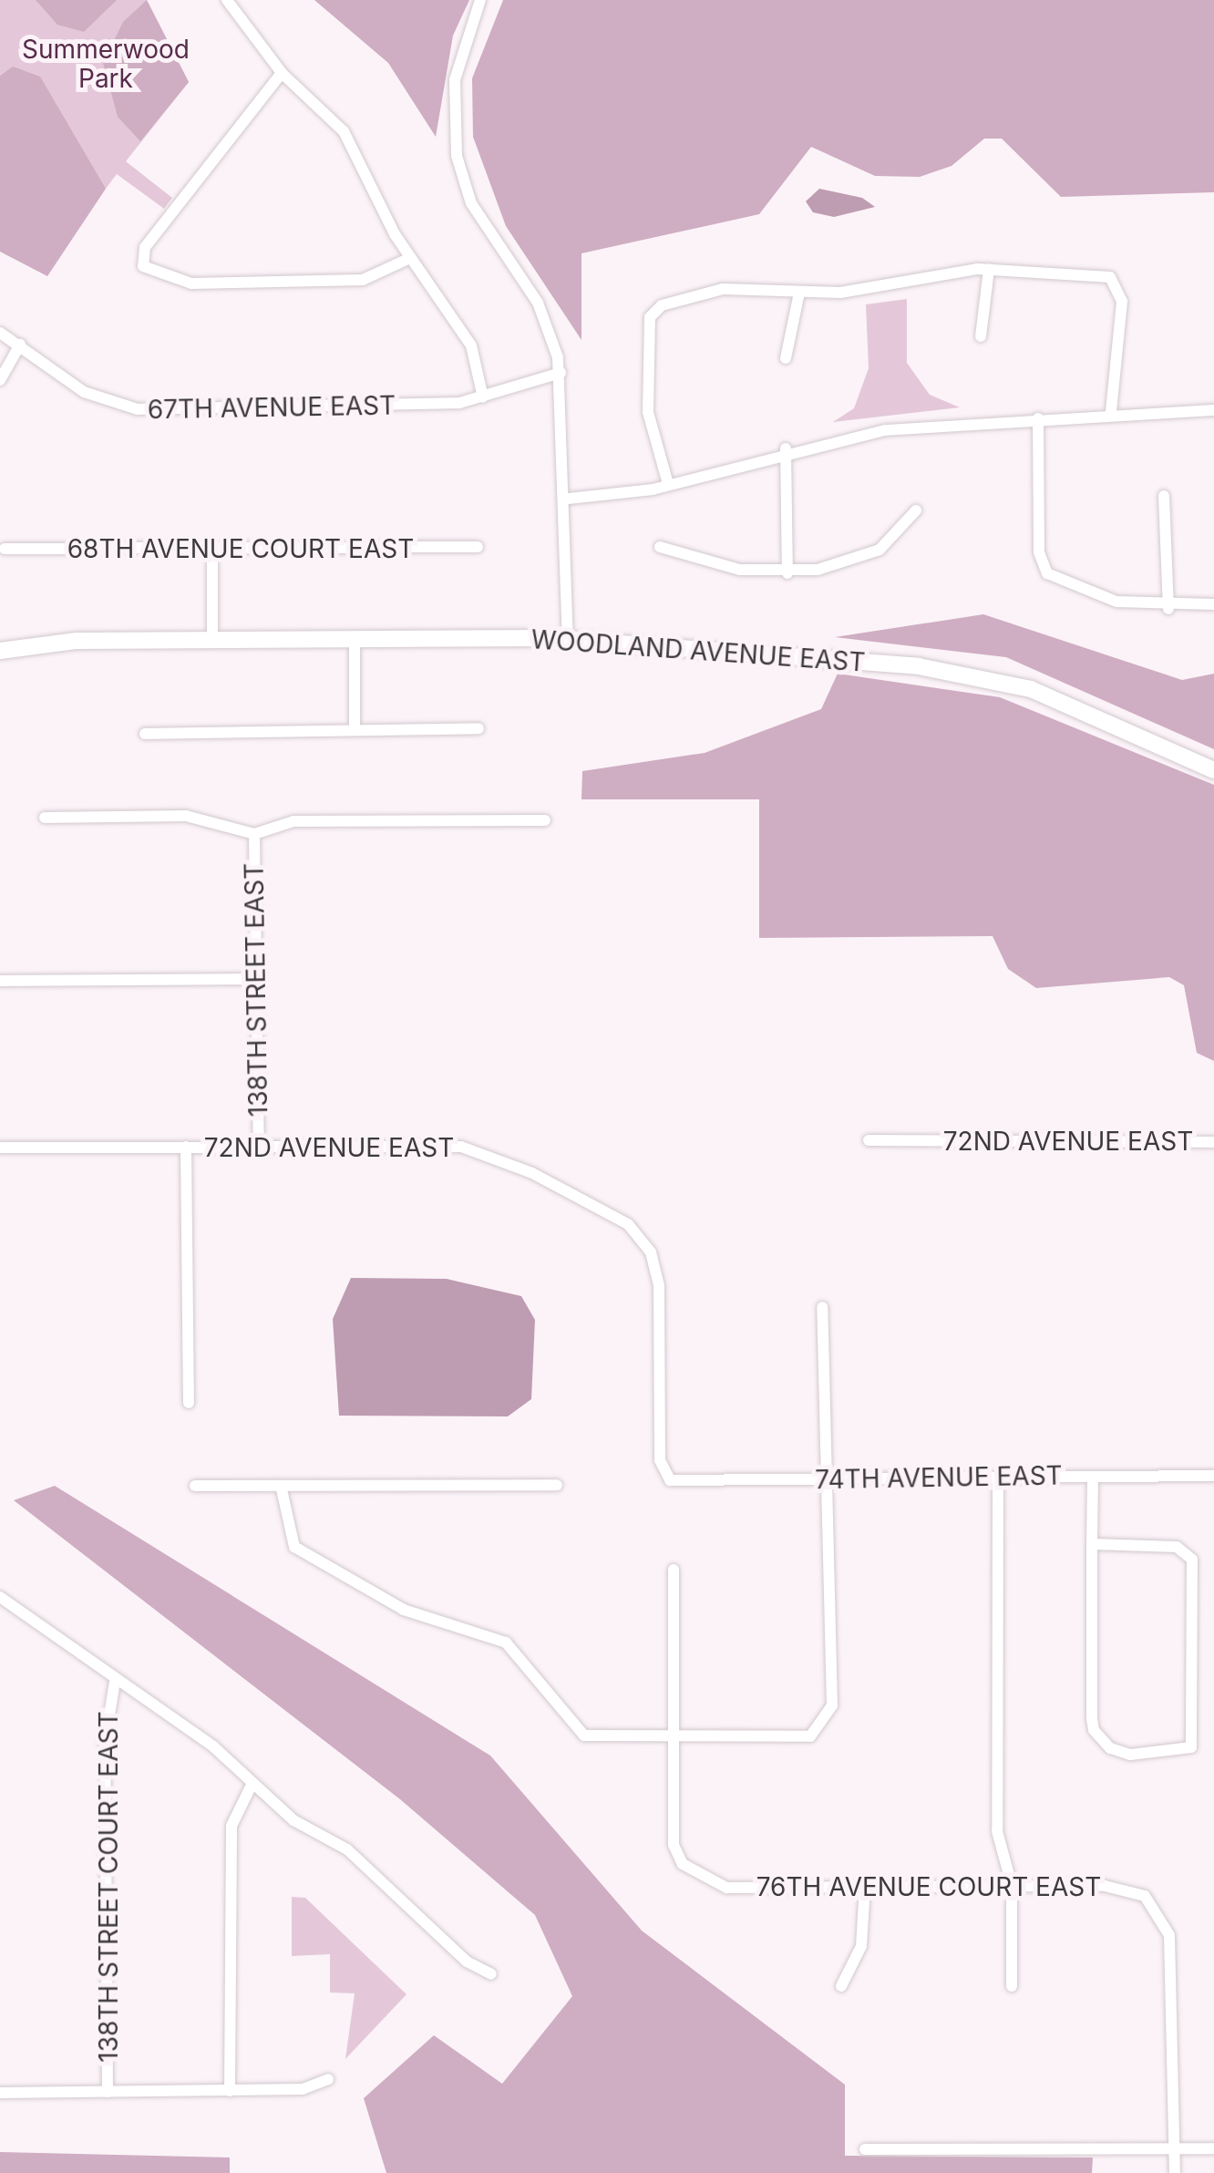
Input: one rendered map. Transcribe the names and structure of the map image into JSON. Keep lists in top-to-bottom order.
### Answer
{
  "streets": {
    "street": [
      "67TH AVENUE EAST",
      "68TH AVENUE COURT EAST",
      "WOODLAND AVENUE EAST",
      "138TH STREET EAST",
      "72ND AVENUE EAST",
      "74TH AVENUE EAST",
      "138TH STREET COURT EAST",
      "76TH AVENUE COURT EAST"
    ]
  },
  "crossings": [
    ["138TH STREET EAST", "72ND AVENUE EAST"],
    ["72ND AVENUE EAST", "74TH AVENUE EAST"]
  ],
  "parks": ["Summerwood Park"]
}
